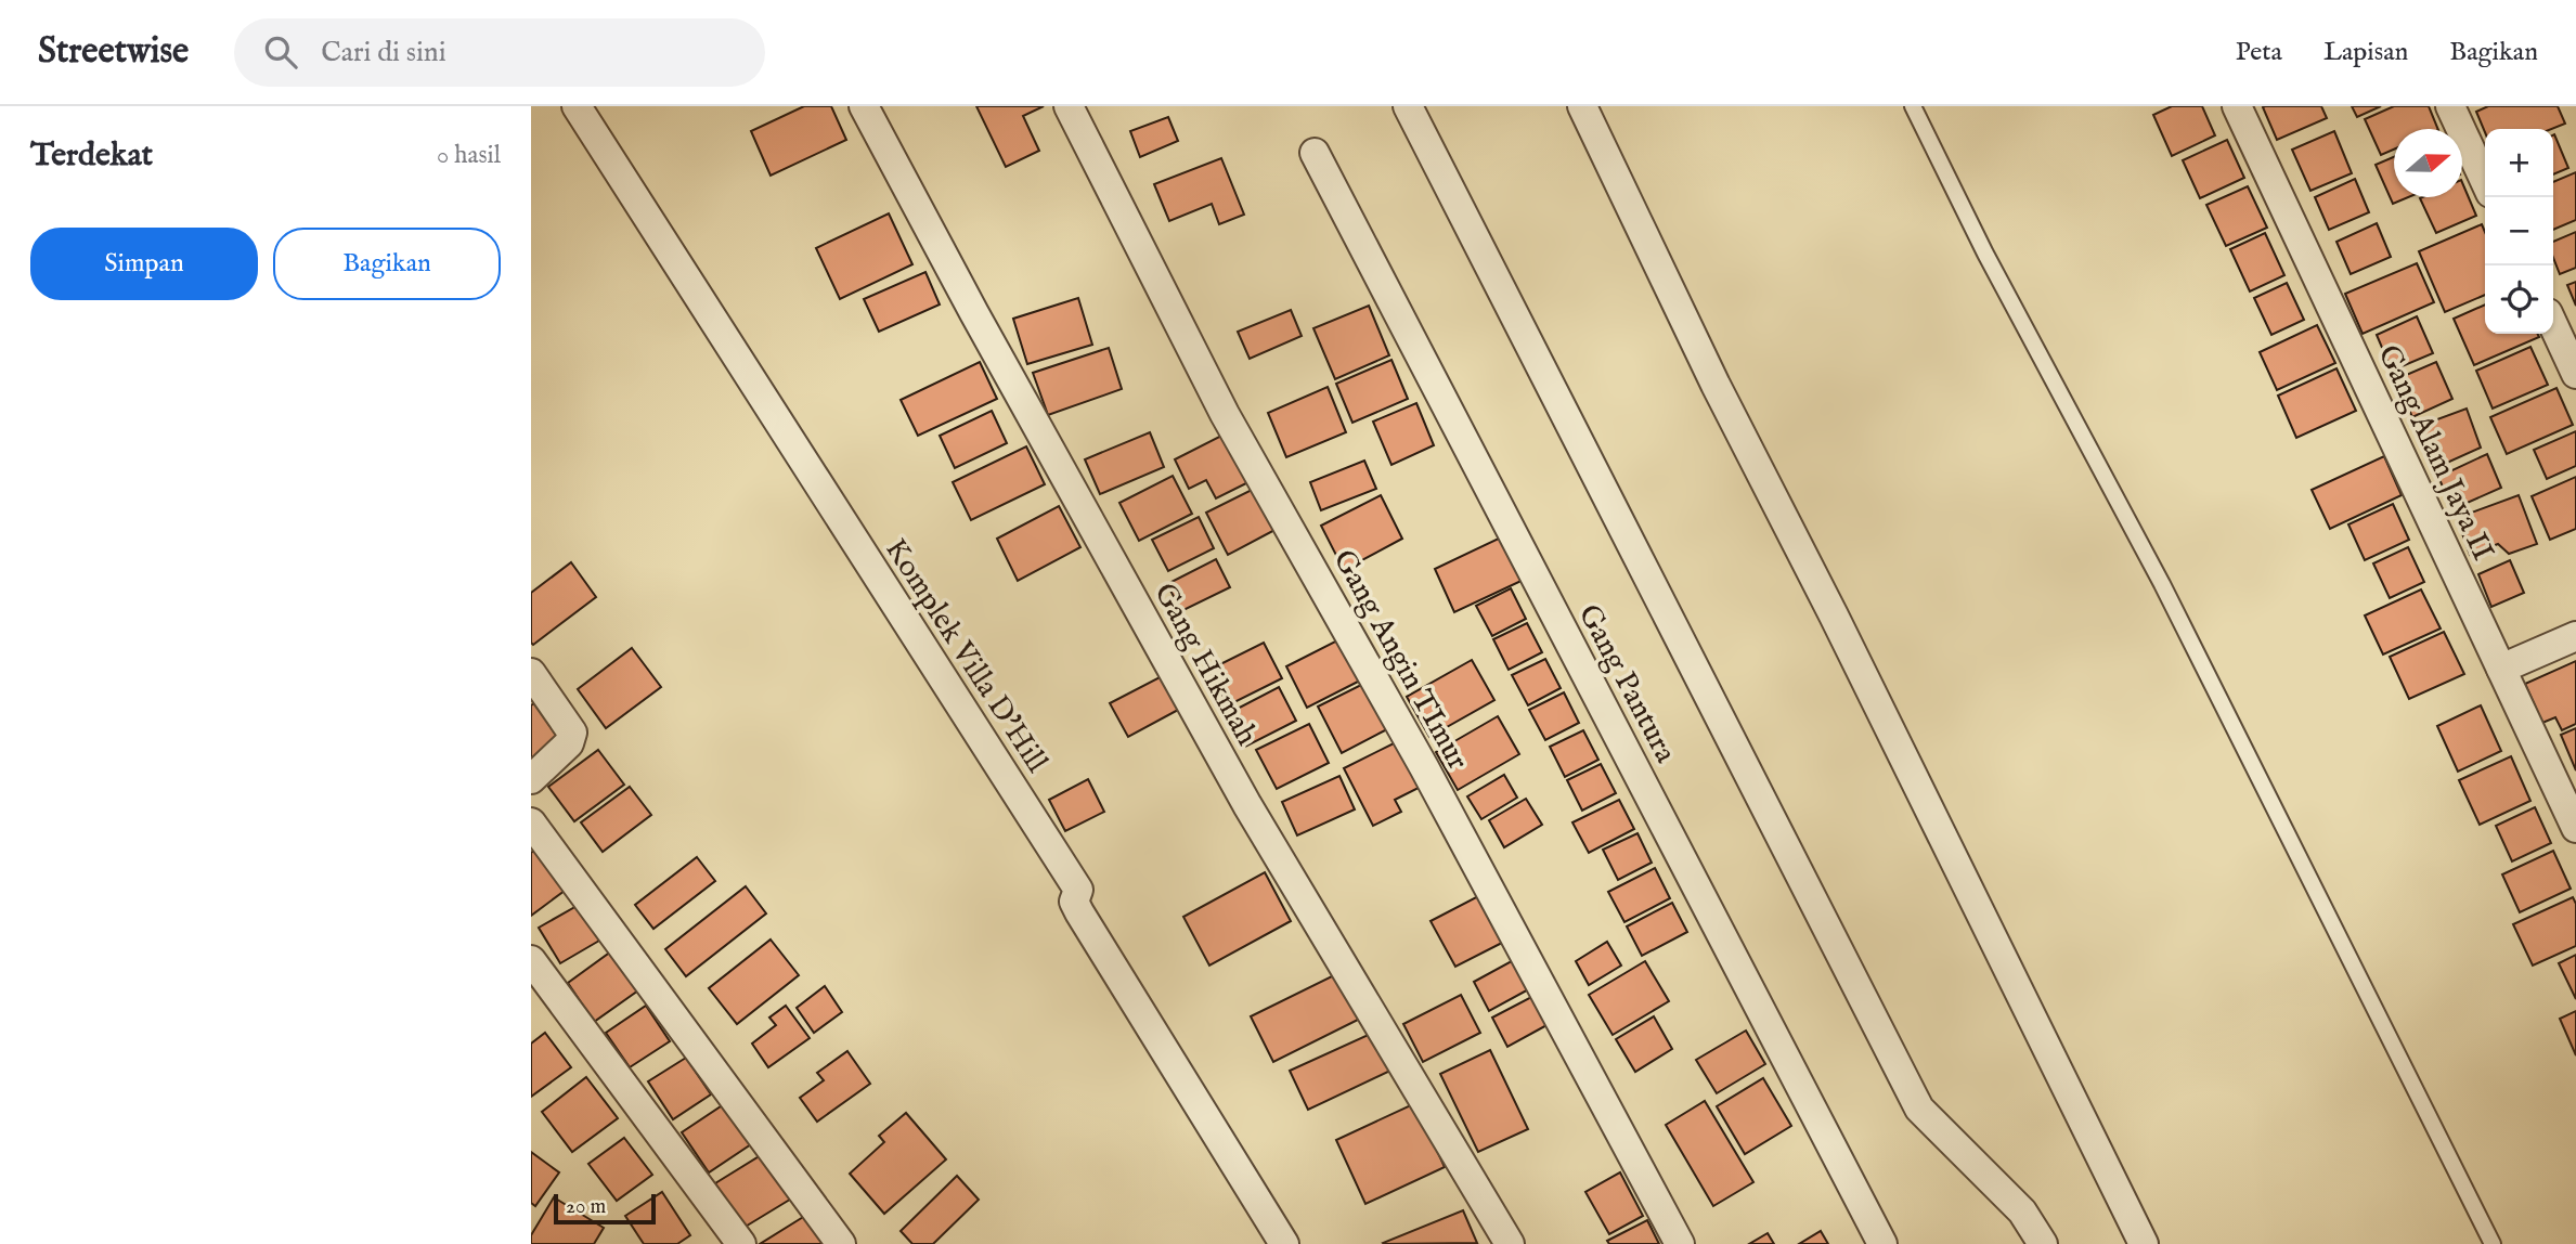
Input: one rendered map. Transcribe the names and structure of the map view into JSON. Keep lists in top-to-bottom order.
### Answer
{
  "streets": {
    "street": [
      "Gang Alam Jaya II",
      "Komplek Villa D'Hill",
      "Gang Angin TImur",
      "Gang Hikmah",
      "Gang Pantura"
    ]
  },
  "scale_bar": "20 m",
  "north": "right",
  "page": {
    "header": "Streetwise",
    "search": "Cari di sini",
    "nav": ["Peta", "Lapisan", "Bagikan"],
    "heading": ["Terdekat", "0 hasil"],
    "map_buttons": ["+", "−"],
    "buttons": ["Simpan", "Bagikan"],
    "scale": "20 m"
  }
}
